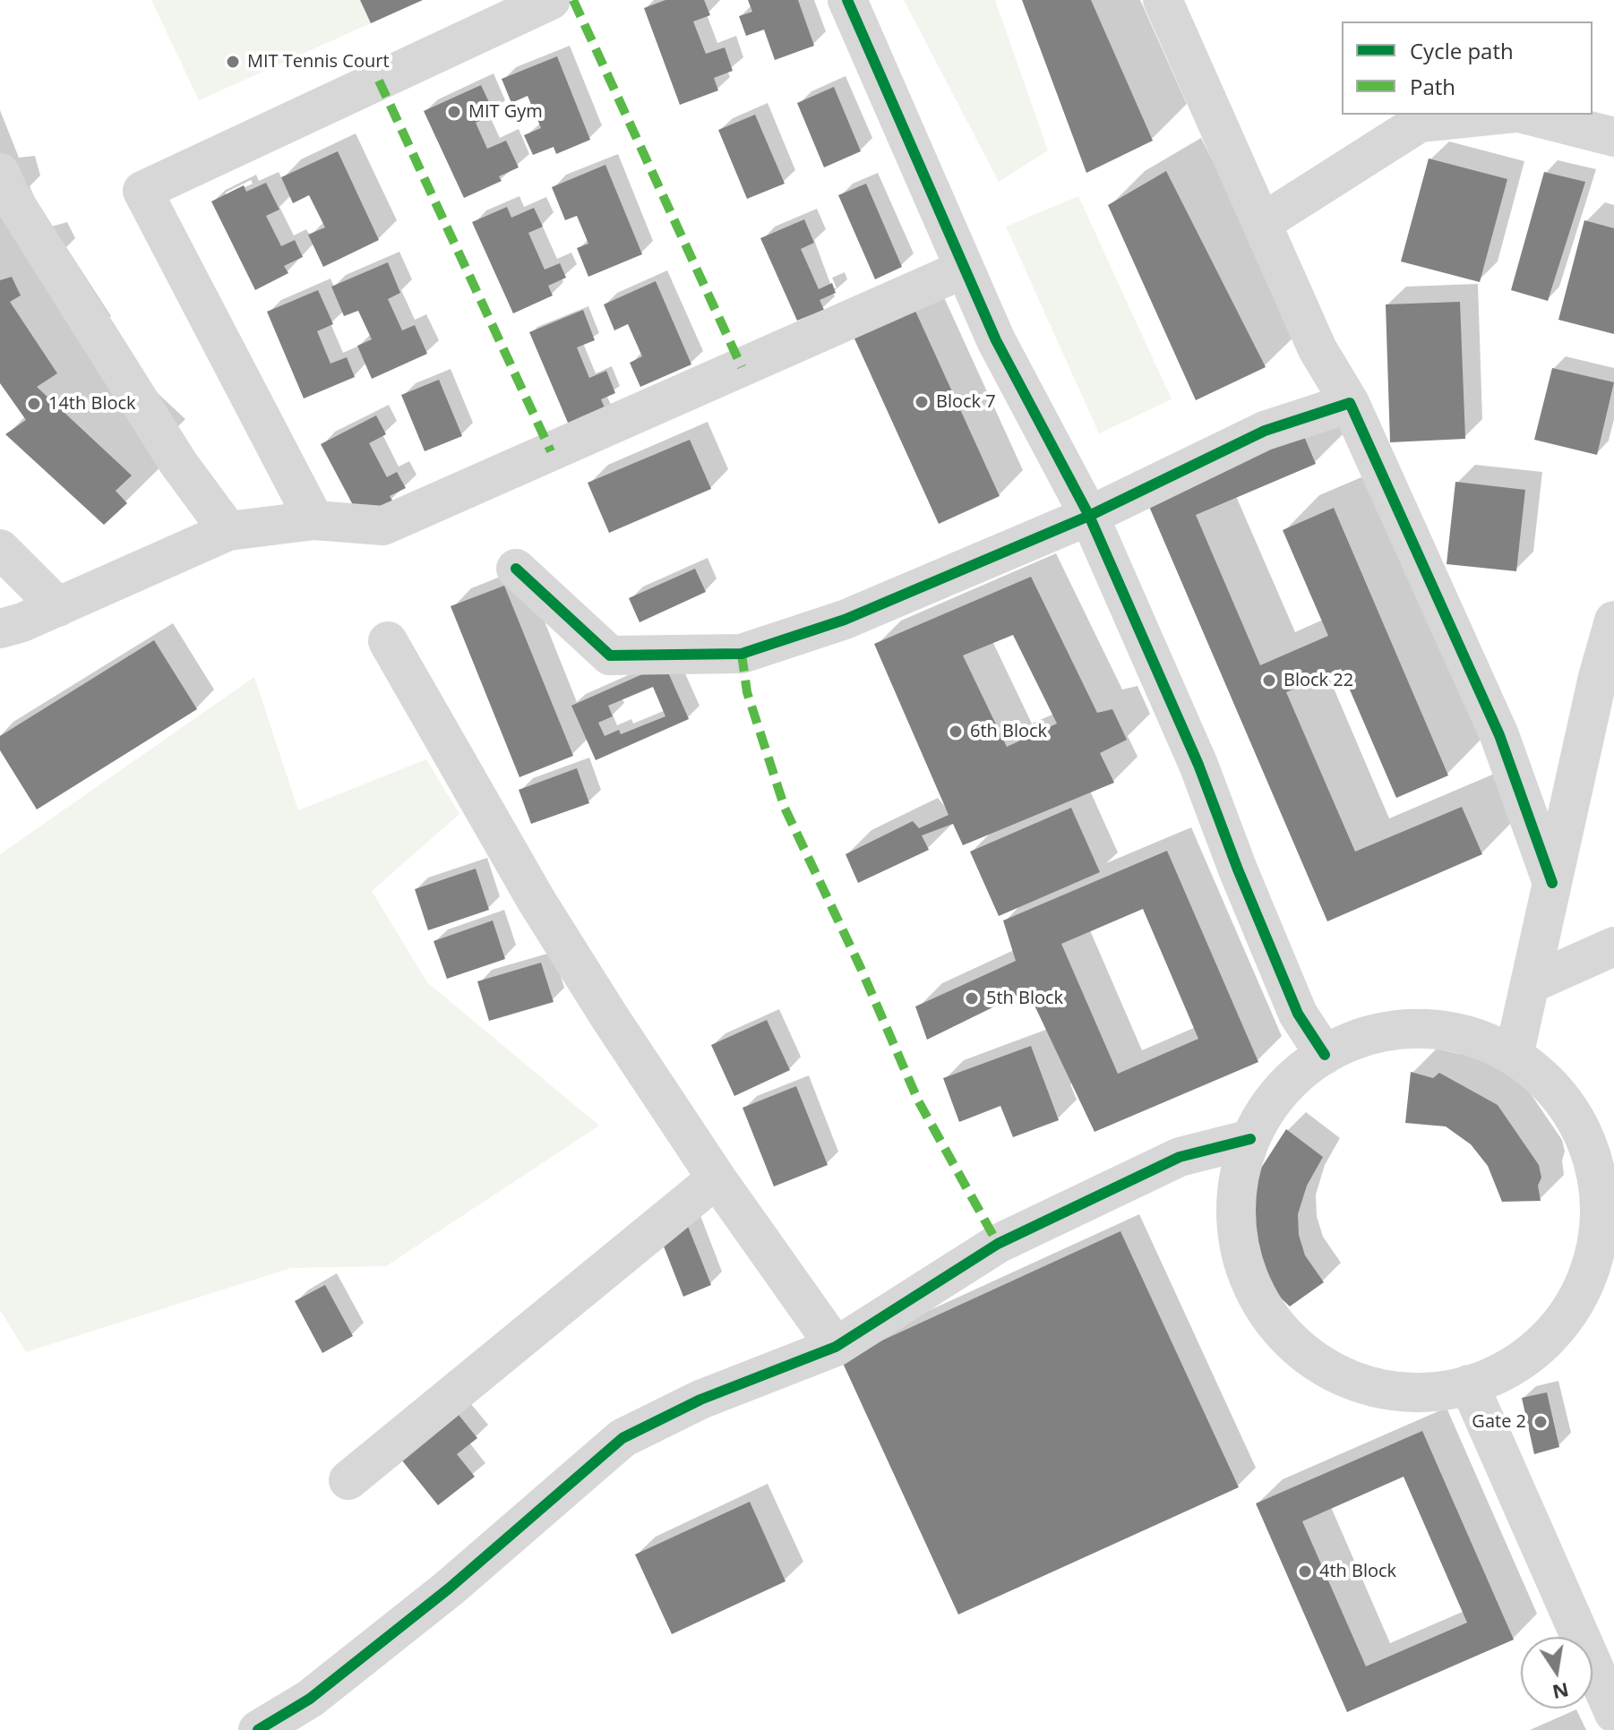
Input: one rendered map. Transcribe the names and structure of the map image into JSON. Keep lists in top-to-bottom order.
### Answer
{
  "places": [
    "MIT Tennis Court",
    "MIT Gym",
    "Block 7",
    "14th Block",
    "Block 22",
    "6th Block",
    "5th Block",
    "Gate 2",
    "4th Block"
  ],
  "legend": ["Cycle path", "Path"],
  "north": "bottom"
}
